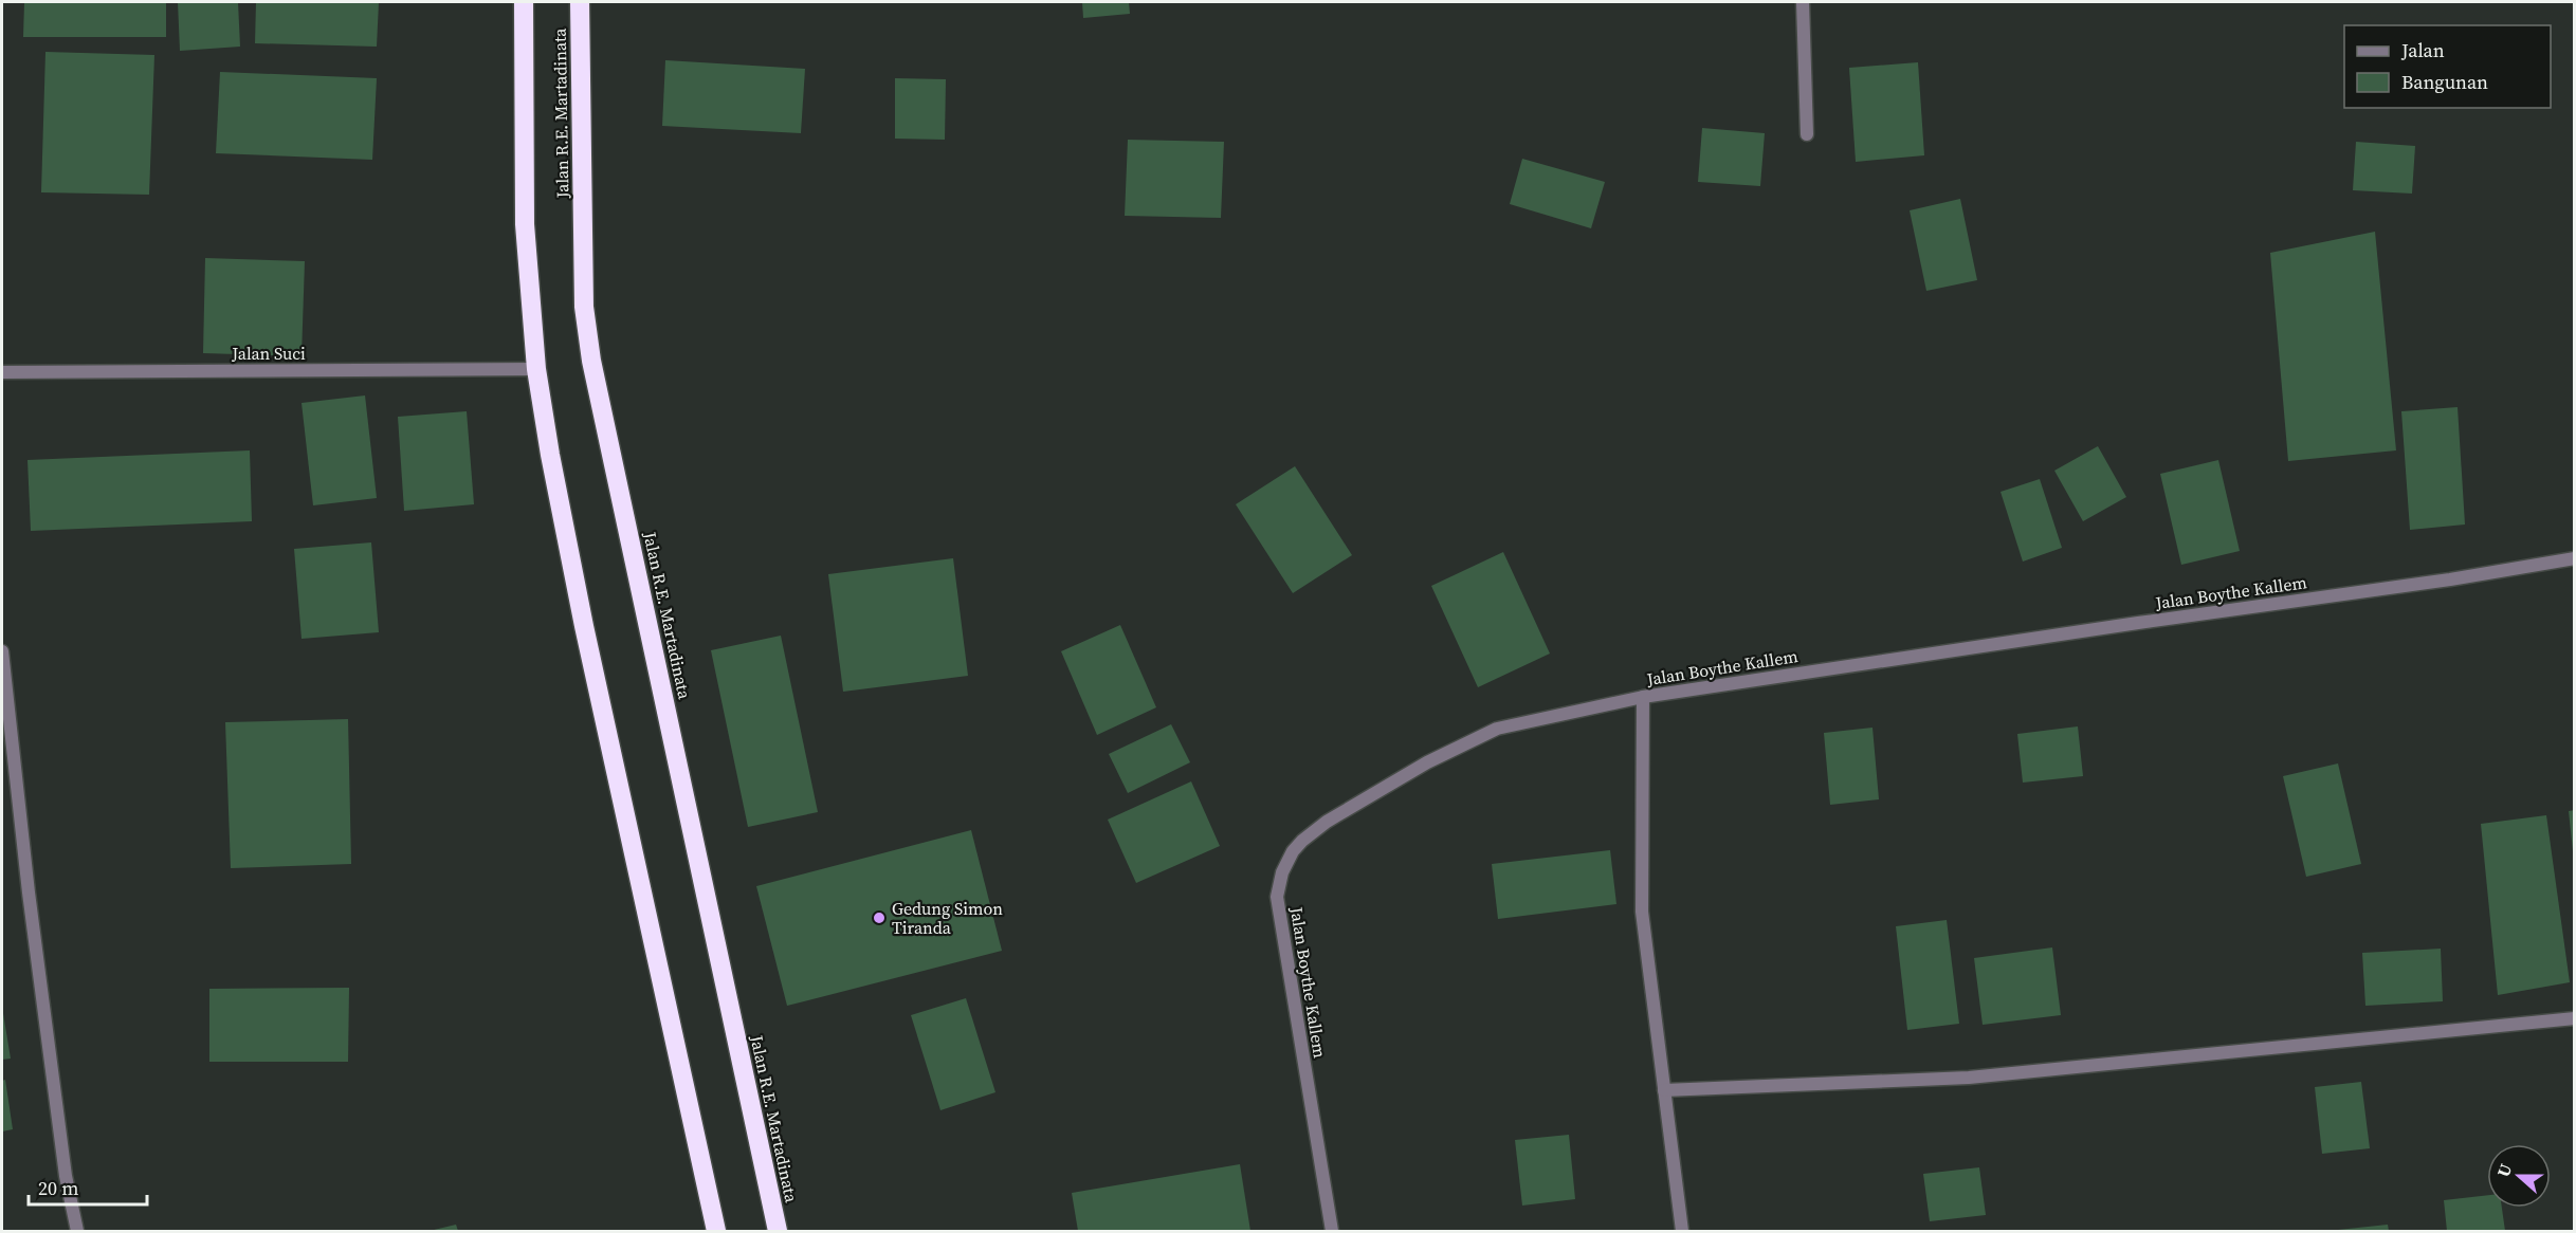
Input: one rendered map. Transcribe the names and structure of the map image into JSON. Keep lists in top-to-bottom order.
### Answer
{
  "streets": {
    "highway": ["Jalan R.E. Martadinata"],
    "street": ["Jalan Suci", "Jalan Boythe Kallem"]
  },
  "crossings": [
    ["Jalan R.E. Martadinata", "Jalan Suci"]
  ],
  "places": ["Gedung Simon Tiranda"],
  "legend": ["Jalan", "Bangunan"],
  "scale_bar": "20 m",
  "north": "left"
}
